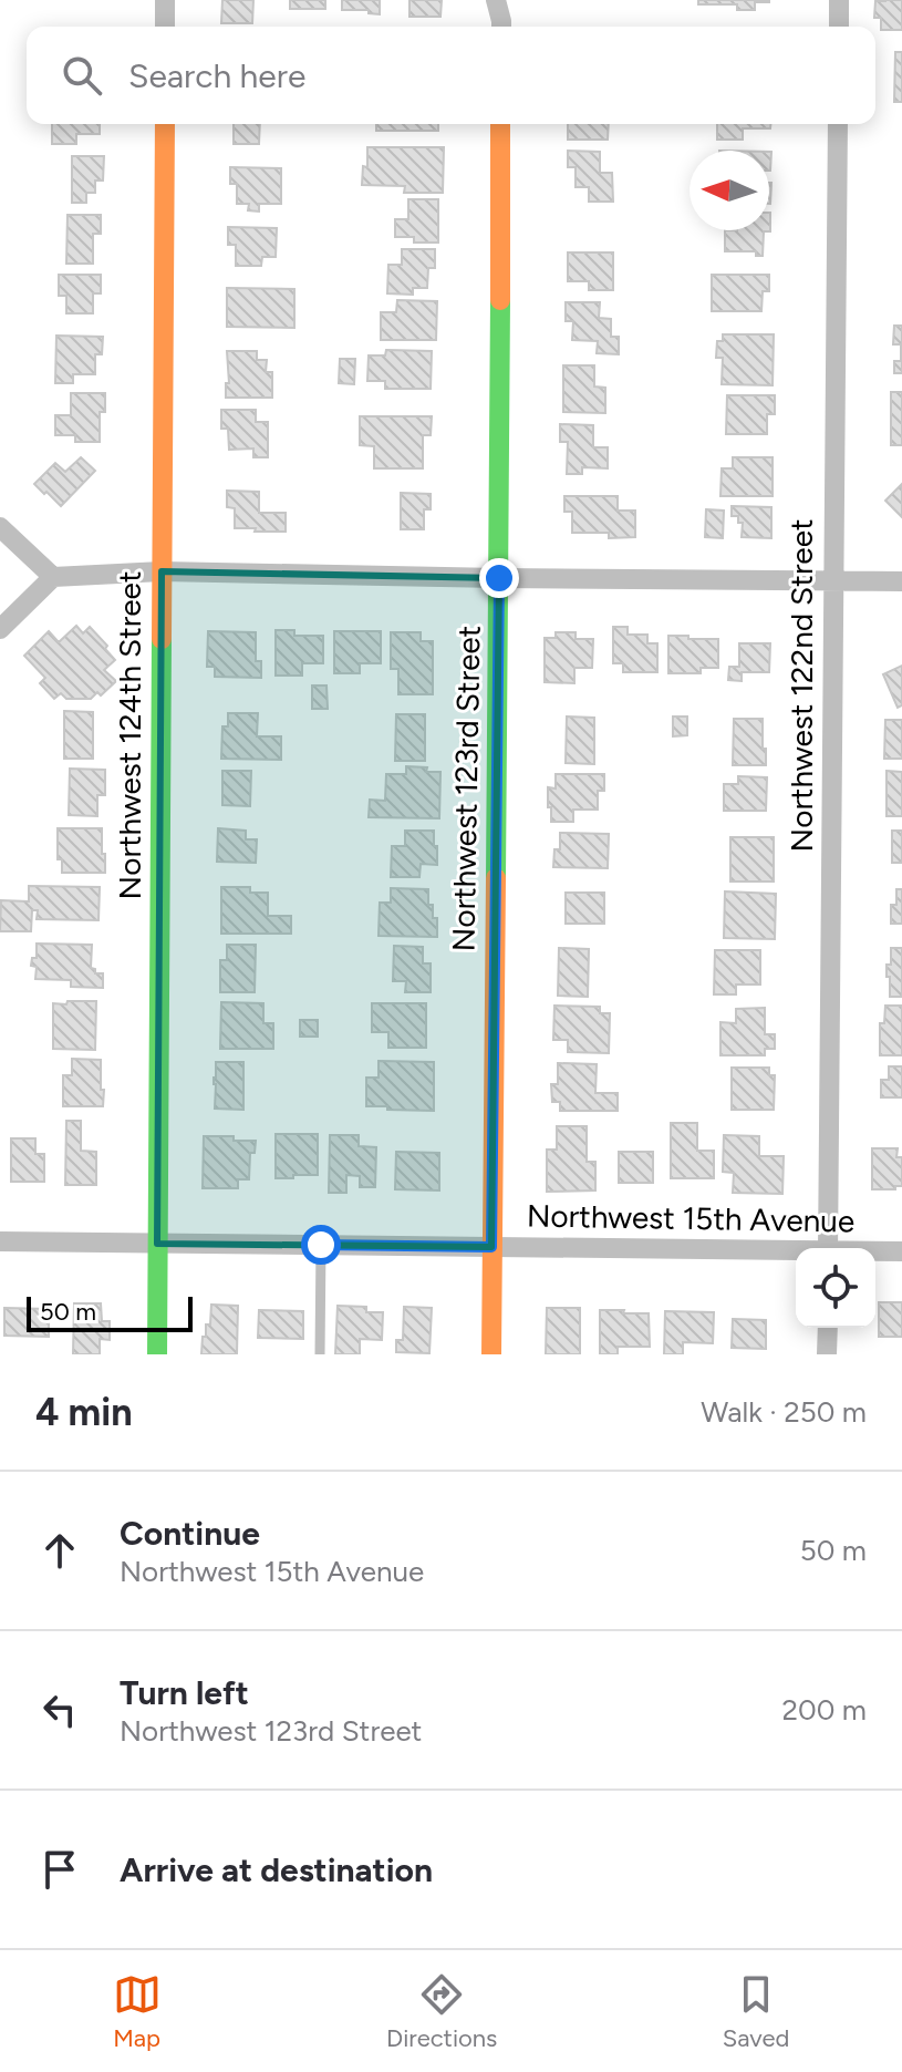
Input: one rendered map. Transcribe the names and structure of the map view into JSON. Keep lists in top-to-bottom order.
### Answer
{
  "streets": {
    "street": [
      "Northwest 122nd Street",
      "Northwest 124th Street",
      "Northwest 123rd Street",
      "Northwest 15th Avenue"
    ]
  },
  "crossings": [
    ["Northwest 124th Street", "Northwest 15th Avenue"],
    ["Northwest 123rd Street", "Northwest 15th Avenue"]
  ],
  "scale_bar": "50 m",
  "north": "left",
  "page": {
    "search": "Search here",
    "scale": "50 m",
    "heading": ["4 min", "Walk · 250 m"],
    "list": [
      ["Continue", "Northwest 15th Avenue", "50 m"],
      ["Turn left", "Northwest 123rd Street", "200 m"],
      "Arrive at destination"
    ],
    "nav": ["Map", "Directions", "Saved"]
  }
}
